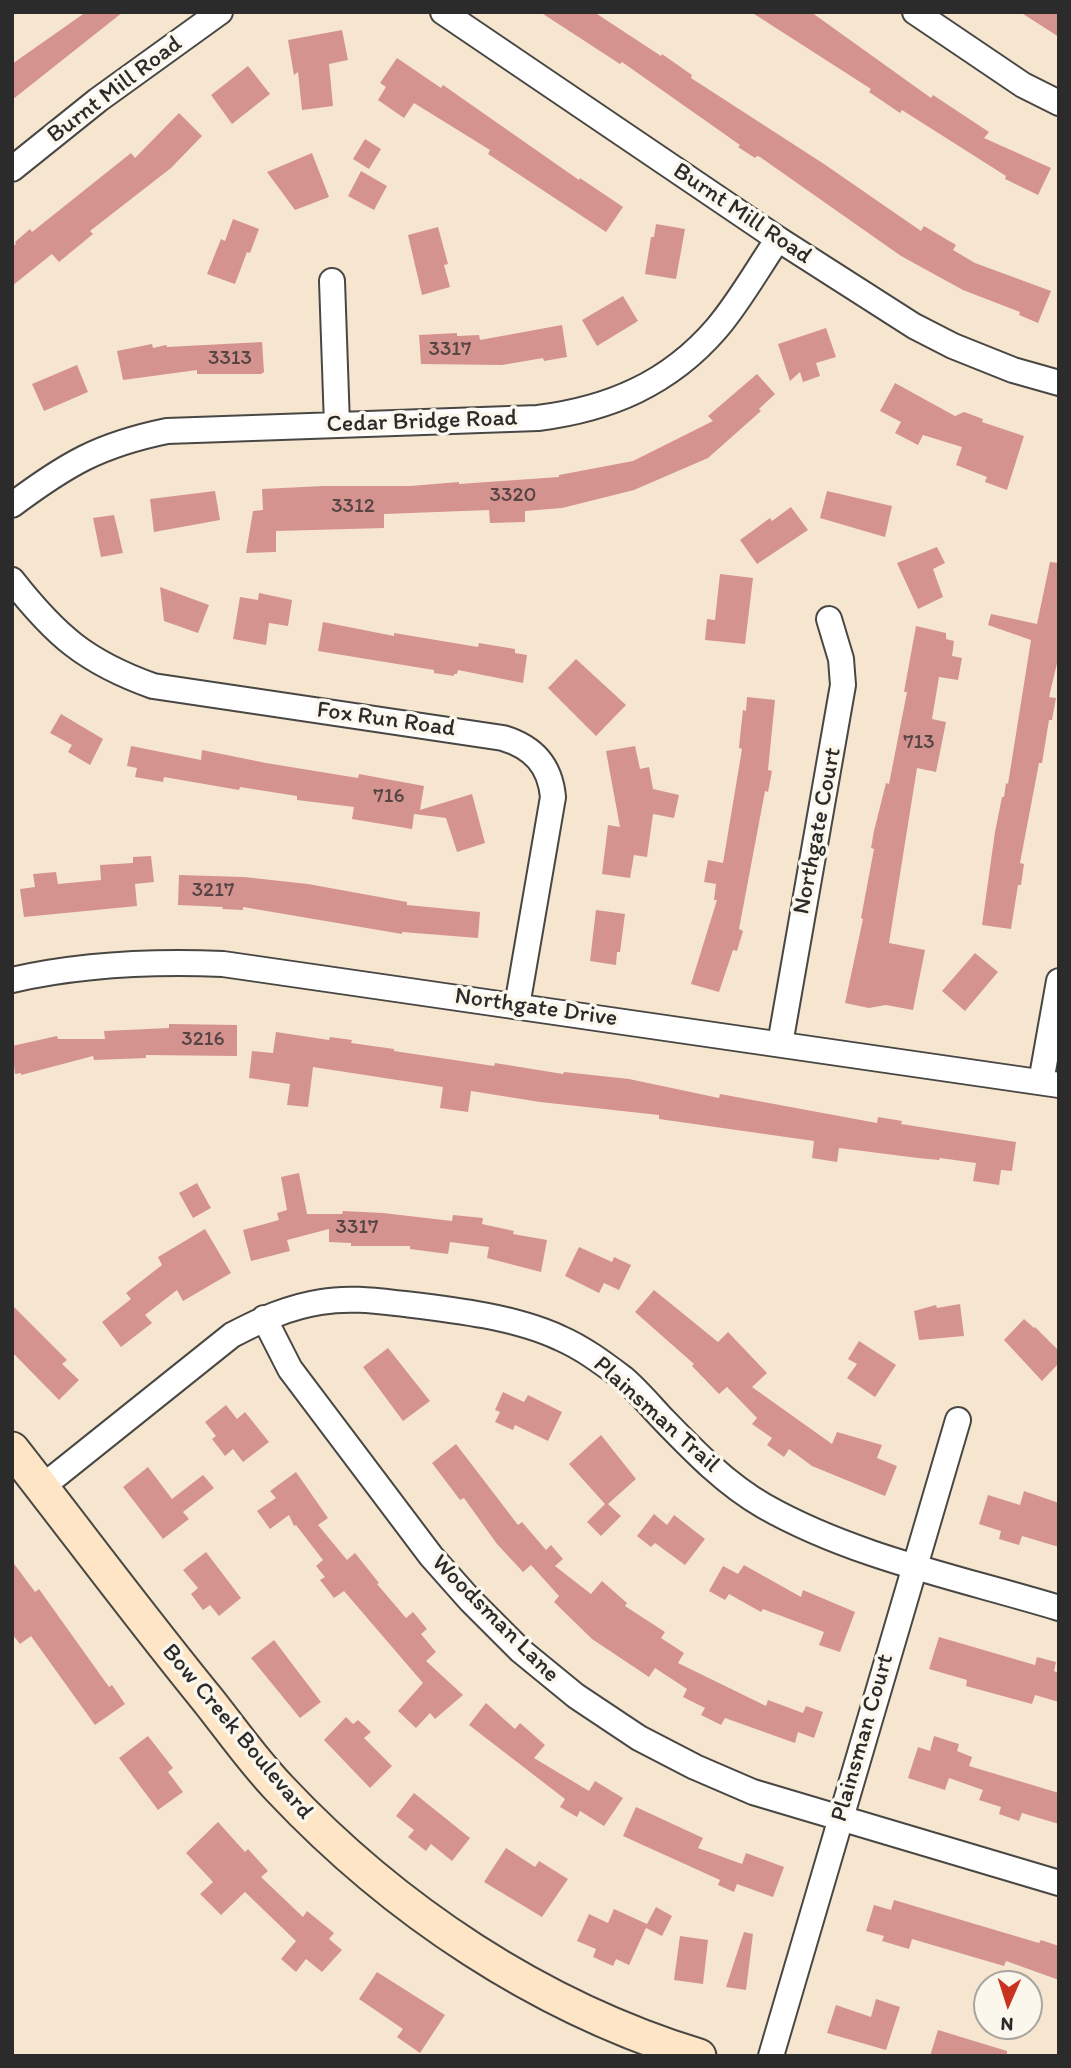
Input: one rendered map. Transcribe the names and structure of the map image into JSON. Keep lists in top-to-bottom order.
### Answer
{
  "streets": {
    "street": [
      "Burnt Mill Road",
      "Cedar Bridge Road",
      "Fox Run Road",
      "Northgate Court",
      "Northgate Drive",
      "Plainsman Trail",
      "Woodsman Lane",
      "Bow Creek Boulevard",
      "Plainsman Court"
    ]
  },
  "crossings": [
    ["Burnt Mill Road", "Cedar Bridge Road"],
    ["Fox Run Road", "Northgate Drive"],
    ["Northgate Court", "Northgate Drive"],
    ["Plainsman Trail", "Woodsman Lane"],
    ["Plainsman Trail", "Bow Creek Boulevard"],
    ["Plainsman Trail", "Plainsman Court"],
    ["Woodsman Lane", "Plainsman Court"]
  ],
  "house_numbers": [
    "3317",
    "3313",
    "3320",
    "3312",
    "713",
    "716",
    "3217",
    "3216",
    "3317"
  ],
  "north": "bottom"
}
